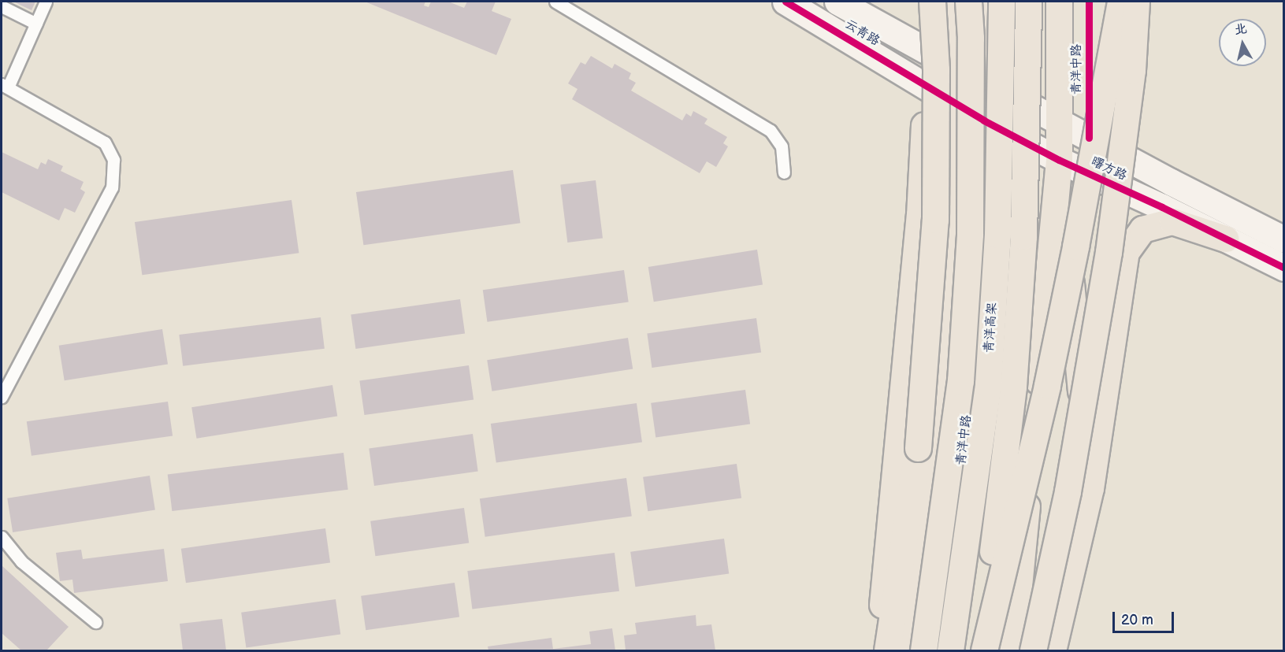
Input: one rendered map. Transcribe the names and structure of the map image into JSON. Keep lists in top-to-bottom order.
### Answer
{
  "streets": {
    "main road": ["青洋中路", "青洋高架"],
    "street": ["云青路", "曙方路"]
  },
  "crossings": [
    ["云青路", "曙方路"],
    ["青洋中路", "曙方路"]
  ],
  "scale_bar": "20 m",
  "north": "top"
}
